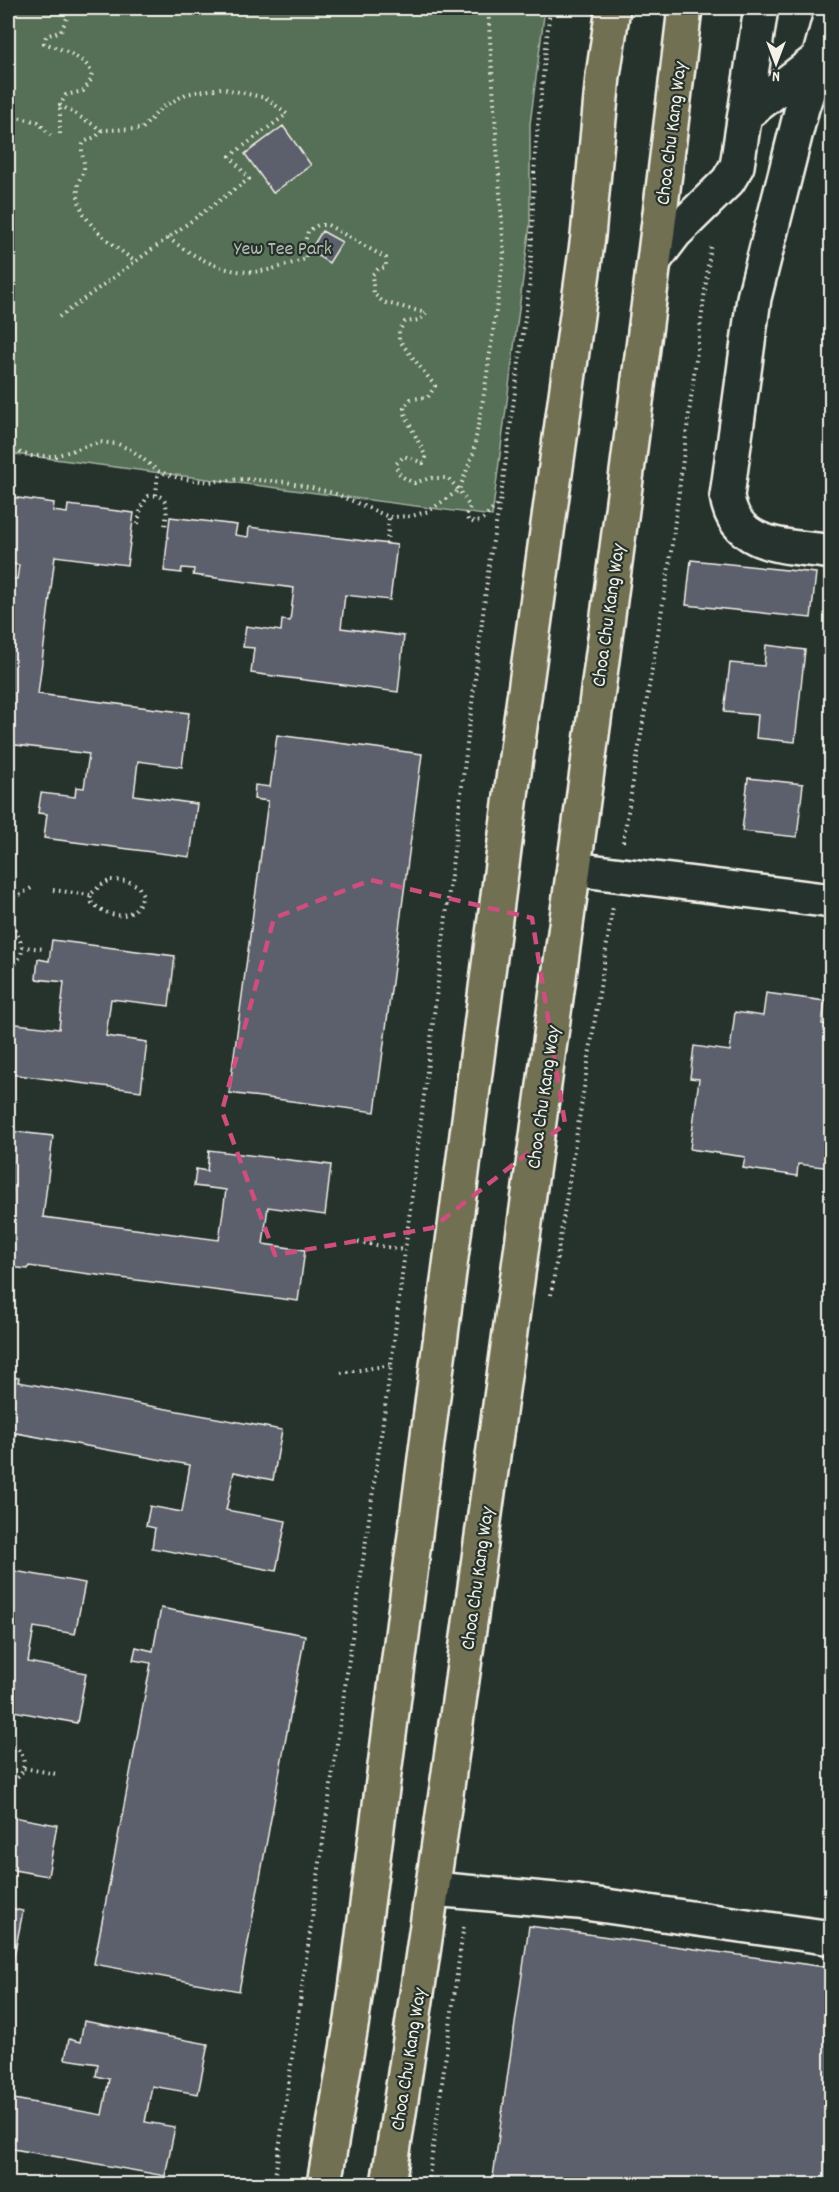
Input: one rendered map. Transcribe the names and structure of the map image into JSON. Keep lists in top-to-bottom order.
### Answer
{
  "streets": {
    "main road": ["Choa Chu Kang Way"]
  },
  "parks": ["Yew Tee Park"],
  "north": "bottom"
}
